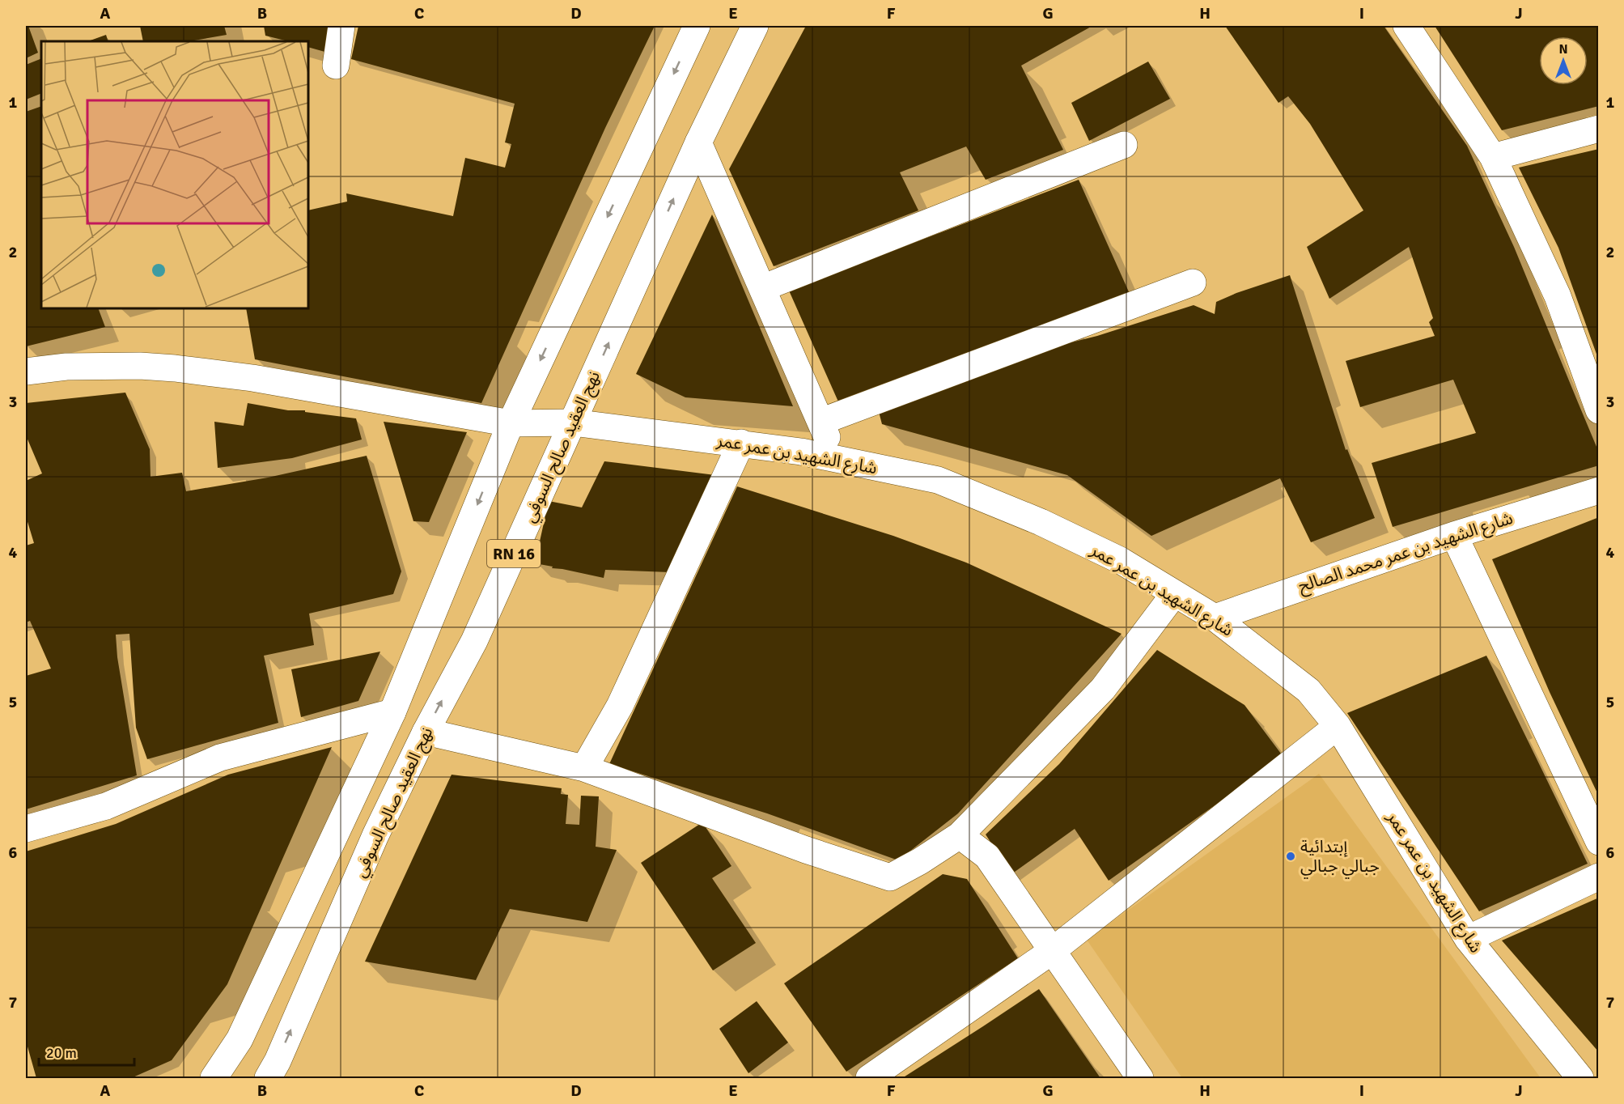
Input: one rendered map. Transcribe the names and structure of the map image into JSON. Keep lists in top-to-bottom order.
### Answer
{
  "streets": {
    "street": [
      "نهج العقيد صالح السوفي",
      "شارع الشهيد بن عمر عمر",
      "شارع الشهيد بن عمر محمد الصالح",
      "RN 16"
    ]
  },
  "crossings": [
    ["نهج العقيد صالح السوفي", "شارع الشهيد بن عمر عمر"],
    ["شارع الشهيد بن عمر عمر", "شارع الشهيد بن عمر محمد الصالح"],
    ["شارع الشهيد بن عمر عمر", "RN 16"]
  ],
  "places": ["إبتدائية جبالي جبالي"],
  "scale_bar": "20 m",
  "north": "top",
  "grid": {
    "columns": [
      "A",
      "B",
      "C",
      "D",
      "E",
      "F",
      "G",
      "H",
      "I",
      "J"
    ],
    "rows": [
      "1",
      "2",
      "3",
      "4",
      "5",
      "6",
      "7"
    ]
  }
}
